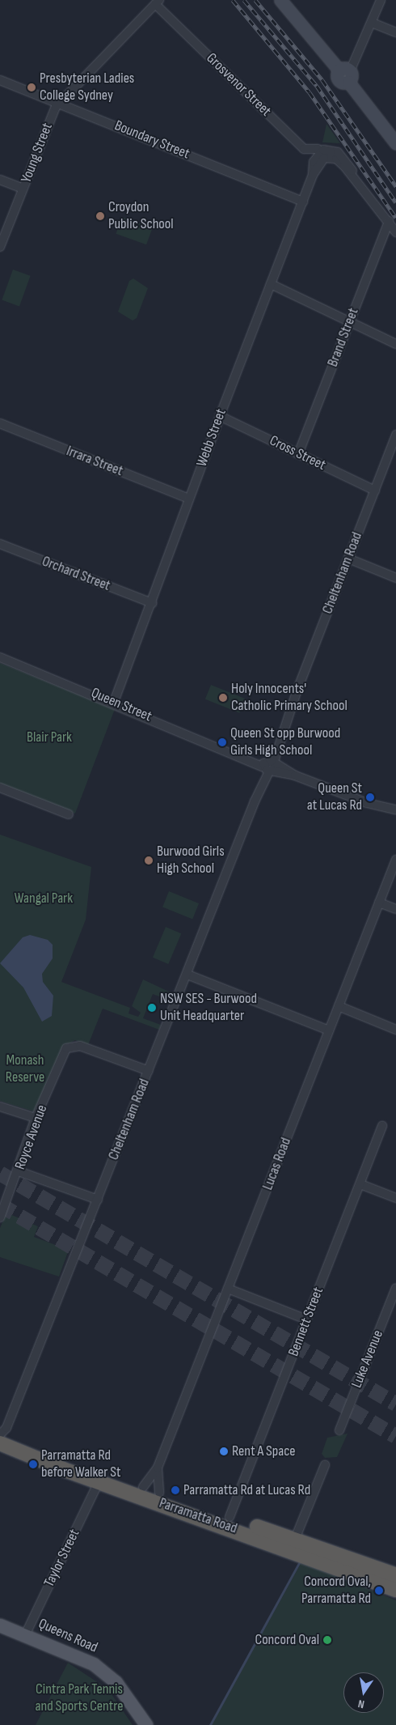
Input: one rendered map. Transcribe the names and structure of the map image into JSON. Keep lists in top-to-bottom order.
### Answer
{
  "streets": {
    "highway": ["Parramatta Road"],
    "main road": ["Queens Road"],
    "street": [
      "Grosvenor Street",
      "Boundary Street",
      "Young Street",
      "Brand Street",
      "Webb Street",
      "Cross Street",
      "Irrara Street",
      "Cheltenham Road",
      "Orchard Street",
      "Queen Street",
      "Royce Avenue",
      "Lucas Road",
      "Bennett Street",
      "Luke Avenue",
      "Taylor Street"
    ]
  },
  "crossings": [
    ["Grosvenor Street", "Young Street"],
    ["Grosvenor Street", "Webb Street"],
    ["Boundary Street", "Young Street"],
    ["Boundary Street", "Webb Street"],
    ["Brand Street", "Cross Street"],
    ["Webb Street", "Cross Street"],
    ["Webb Street", "Irrara Street"],
    ["Webb Street", "Orchard Street"],
    ["Webb Street", "Queen Street"],
    ["Cross Street", "Cheltenham Road"],
    ["Cheltenham Road", "Queen Street"],
    ["Cheltenham Road", "Royce Avenue"],
    ["Cheltenham Road", "Parramatta Road"],
    ["Lucas Road", "Parramatta Road"],
    ["Bennett Street", "Parramatta Road"],
    ["Parramatta Road", "Taylor Street"],
    ["Taylor Street", "Queens Road"]
  ],
  "parks": [
    "Blair Park",
    "Wangal Park",
    "Monash Reserve",
    "Cintra Park Tennis and Sports Centre"
  ],
  "places": [
    "Presbyterian Ladies College Sydney",
    "Croydon Public School",
    "Holy Innocents' Catholic Primary School",
    "Queen St opp Burwood Girls High School",
    "Queen St at Lucas Rd",
    "Burwood Girls High School",
    "NSW SES - Burwood Unit Headquarter",
    "Rent A Space",
    "Parramatta Rd before Walker St",
    "Parramatta Rd at Lucas Rd",
    "Concord Oval, Parramatta Rd",
    "Concord Oval"
  ],
  "north": "bottom"
}
